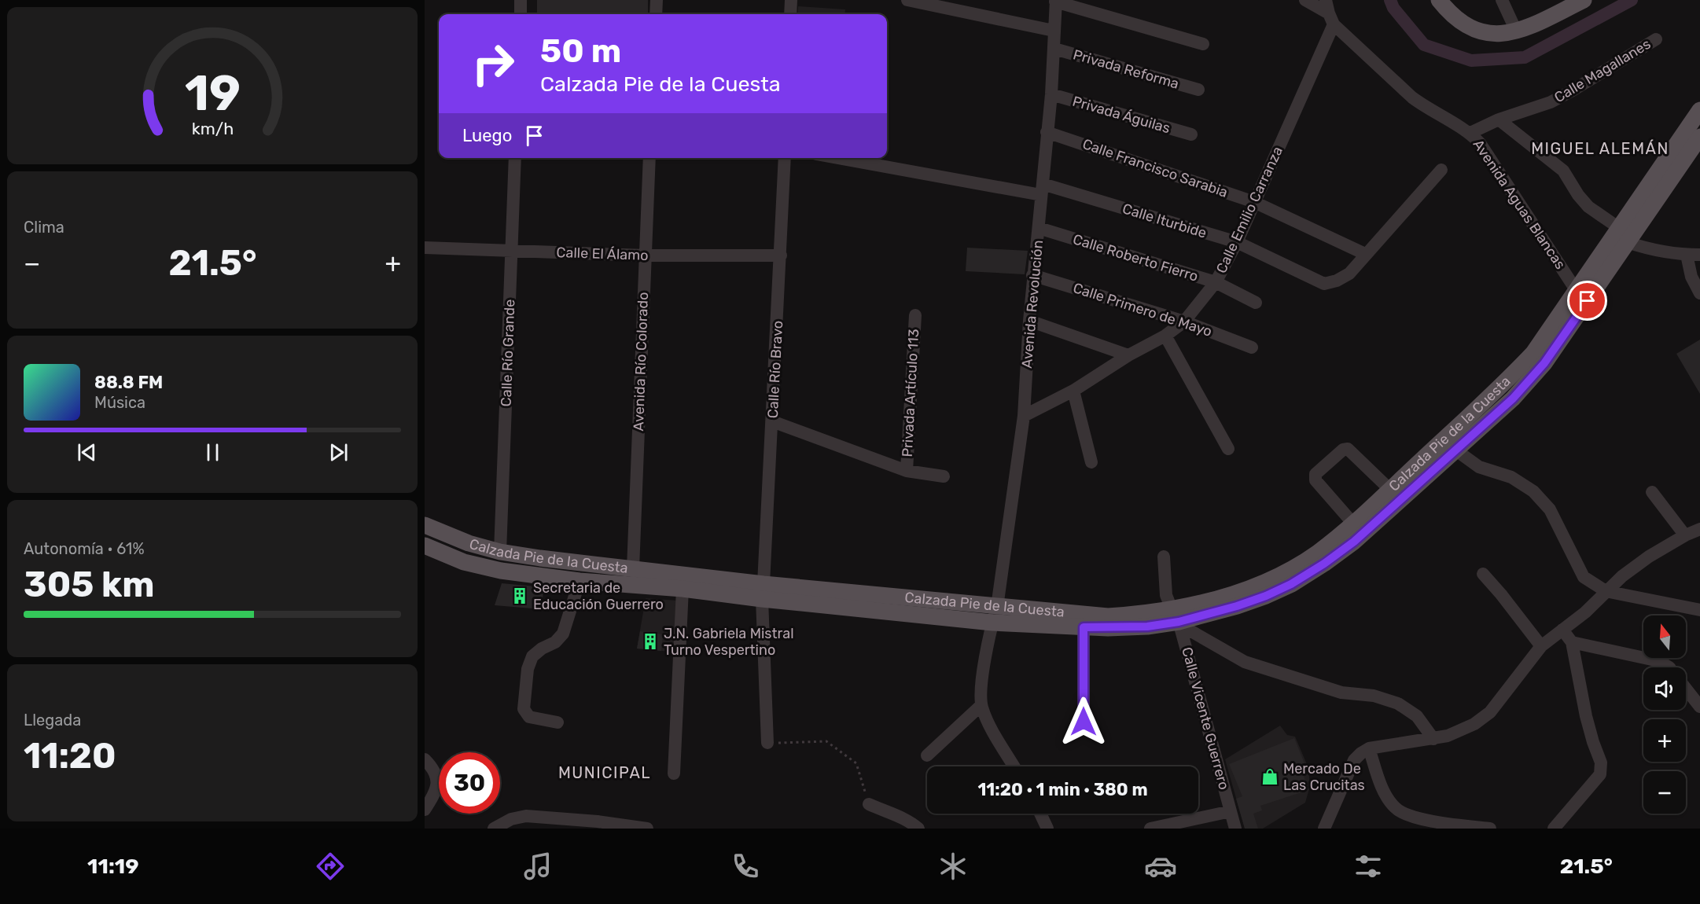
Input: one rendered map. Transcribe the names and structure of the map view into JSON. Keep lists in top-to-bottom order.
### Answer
{
  "streets": {
    "main road": ["Calzada Pie de la Cuesta"],
    "street": [
      "Privada Reforma",
      "Calle Magallanes",
      "Privada Águilas",
      "Calle Francisco Sarabia",
      "Avenida Aguas Blancas",
      "Calle Emilio Carranza",
      "Calle Iturbide",
      "Calle El Álamo",
      "Calle Roberto Fierro",
      "Avenida Revolución",
      "Calle Primero de Mayo",
      "Calle Río Grande",
      "Avenida Río Colorado",
      "Calle Río Bravo",
      "Privada Artículo 113",
      "Calle Vicente Guerrero"
    ]
  },
  "crossings": [
    ["Privada Reforma", "Avenida Revolución"],
    ["Calle Magallanes", "Avenida Aguas Blancas"],
    ["Privada Águilas", "Avenida Revolución"],
    ["Calle Francisco Sarabia", "Calle Emilio Carranza"],
    ["Calle Francisco Sarabia", "Calle Iturbide"],
    ["Calle Francisco Sarabia", "Avenida Revolución"],
    ["Avenida Aguas Blancas", "Calle Emilio Carranza"],
    ["Avenida Aguas Blancas", "Calzada Pie de la Cuesta"],
    ["Calle Emilio Carranza", "Calle Iturbide"],
    ["Calle Emilio Carranza", "Calle Roberto Fierro"],
    ["Calle Emilio Carranza", "Avenida Revolución"],
    ["Calle Emilio Carranza", "Calle Primero de Mayo"],
    ["Calle Iturbide", "Avenida Revolución"],
    ["Calle El Álamo", "Calle Río Grande"],
    ["Calle El Álamo", "Avenida Río Colorado"],
    ["Calle El Álamo", "Calle Río Bravo"],
    ["Calle Roberto Fierro", "Avenida Revolución"],
    ["Avenida Revolución", "Calle Primero de Mayo"],
    ["Avenida Revolución", "Calzada Pie de la Cuesta"],
    ["Calle Río Grande", "Calzada Pie de la Cuesta"],
    ["Avenida Río Colorado", "Calzada Pie de la Cuesta"],
    ["Calle Río Bravo", "Calzada Pie de la Cuesta"],
    ["Calzada Pie de la Cuesta", "Calle Vicente Guerrero"]
  ],
  "districts": ["MIGUEL ALEMÁN", "MUNICIPAL"],
  "places": {
    "building": ["Secretaria de Educación Guerrero", "J.N. Gabriela Mistral Turno Vespertino"],
    "shop": ["Mercado De Las Crucitas"]
  },
  "north": "top",
  "page": {
    "turn": ["50 m", "Calzada Pie de la Cuesta"],
    "then": "Luego",
    "tile": [
      "Clima",
      ["Autonomía · 61%", "305 km"],
      ["Llegada", "11:20"]
    ],
    "heat": ["−", "21.5°", "+"],
    "song": ["88.8 FM", "Música"],
    "map_buttons": ["+", "−"],
    "limit": "30",
    "trip": "11:20 · 1 min · 380 m",
    "tabs": ["11:19", "21.5°"],
    "gauge": ["19", "km/h"]
  }
}
